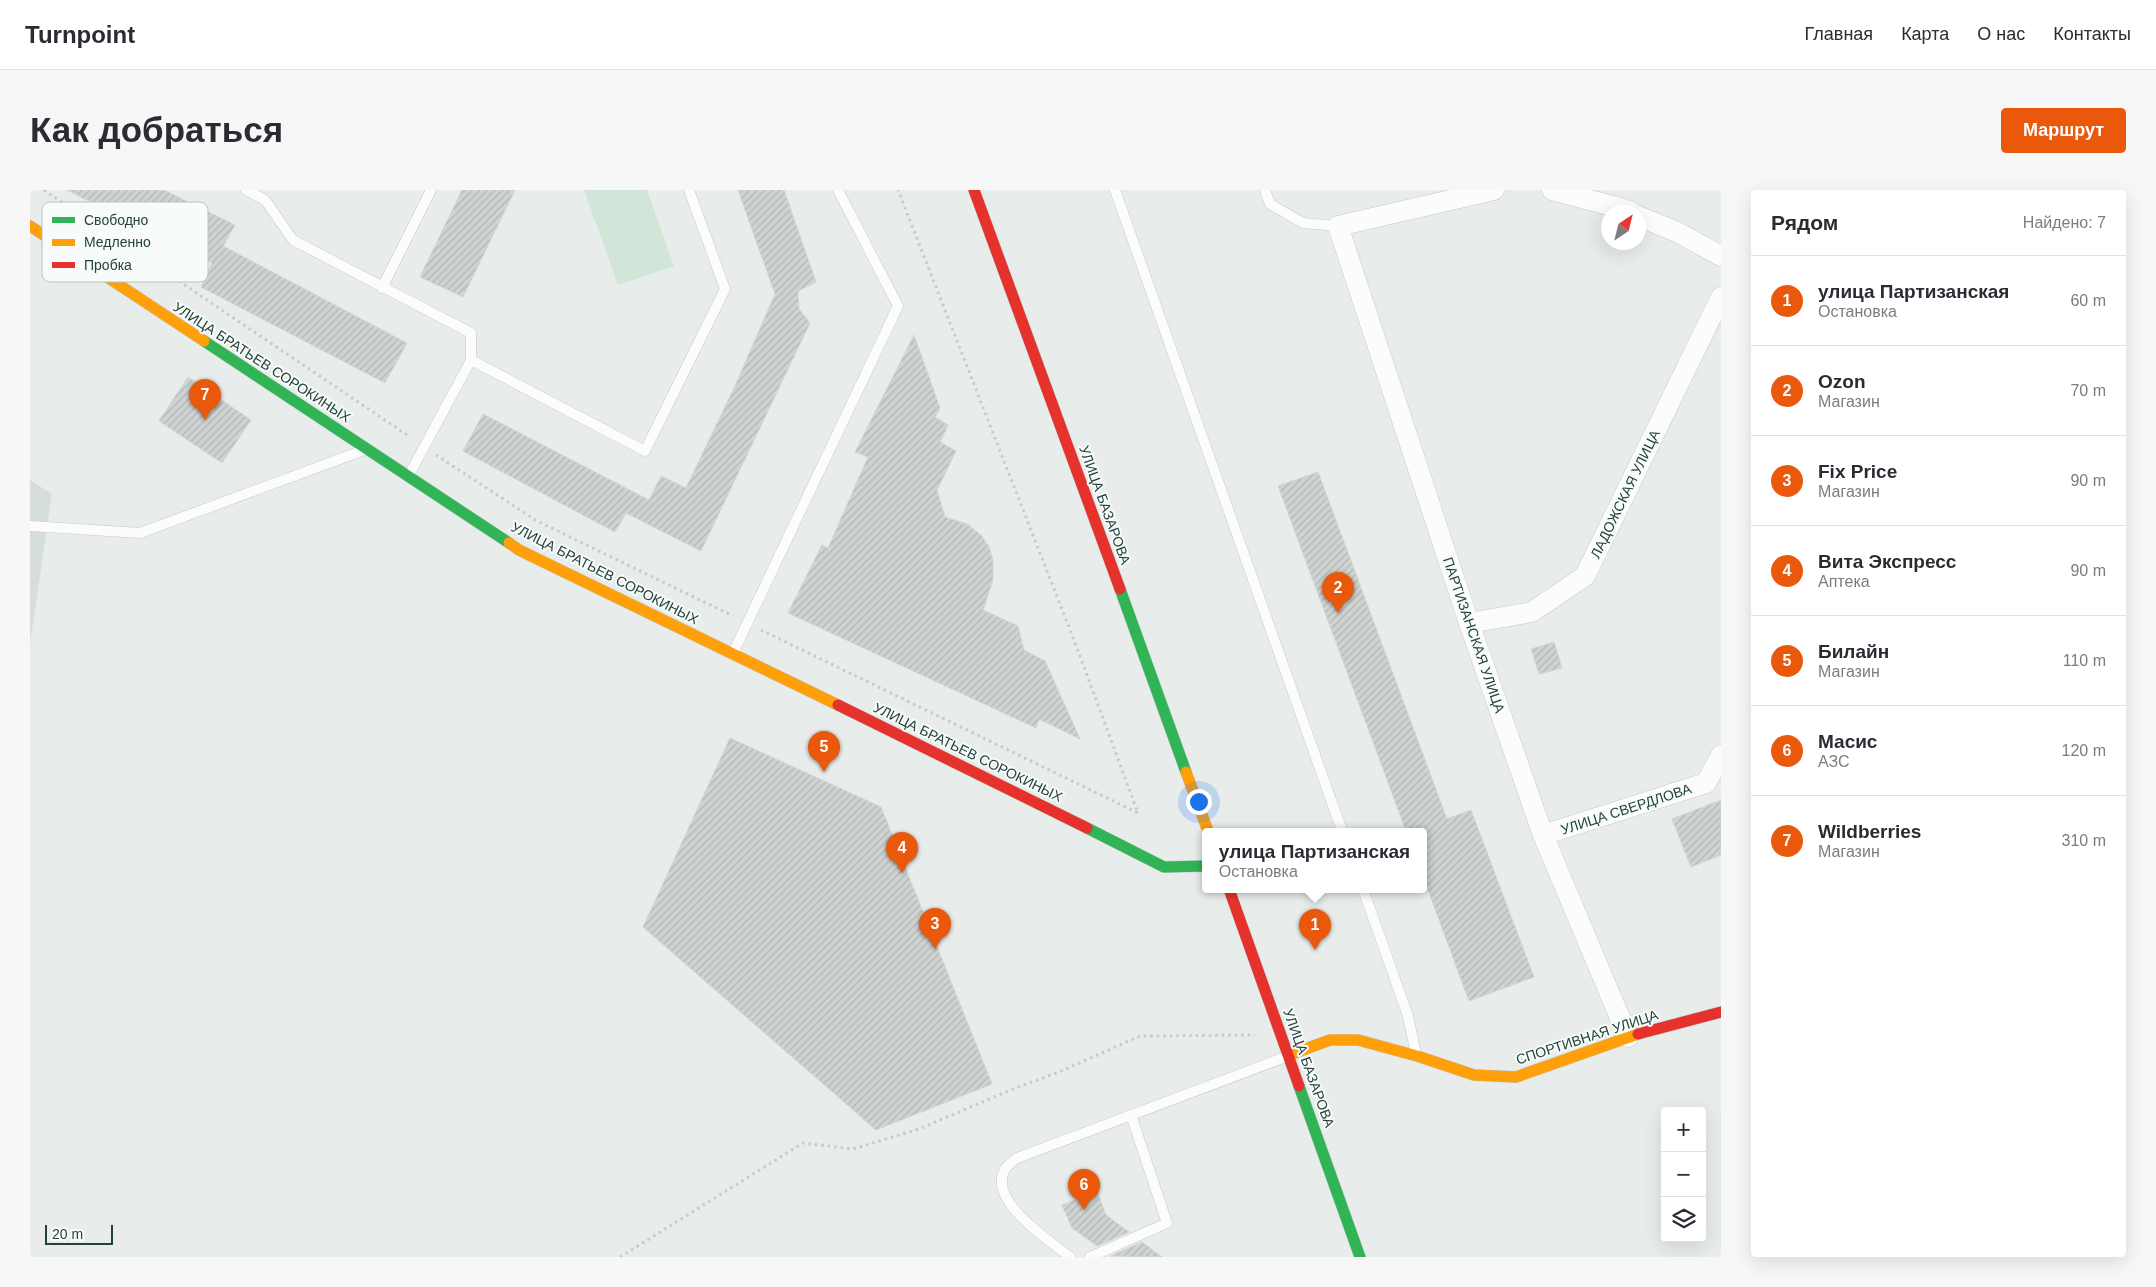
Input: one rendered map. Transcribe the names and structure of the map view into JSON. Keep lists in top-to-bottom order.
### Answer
{
  "streets": {
    "street": [
      "УЛИЦА БРАТЬЕВ СОРОКИНЫХ",
      "ЛАДОЖСКАЯ УЛИЦА",
      "УЛИЦА БАЗАРОВА",
      "ПАРТИЗАНСКАЯ УЛИЦА",
      "УЛИЦА СВЕРДЛОВА",
      "СПОРТИВНАЯ УЛИЦА"
    ]
  },
  "crossings": [
    ["ЛАДОЖСКАЯ УЛИЦА", "ПАРТИЗАНСКАЯ УЛИЦА"],
    ["УЛИЦА БАЗАРОВА", "СПОРТИВНАЯ УЛИЦА"],
    ["ПАРТИЗАНСКАЯ УЛИЦА", "УЛИЦА СВЕРДЛОВА"],
    ["ПАРТИЗАНСКАЯ УЛИЦА", "СПОРТИВНАЯ УЛИЦА"]
  ],
  "legend": ["Свободно", "Медленно", "Пробка"],
  "scale_bar": "20 m",
  "north": "top right",
  "page": {
    "header": "Turnpoint",
    "nav": [
      "Главная",
      "Карта",
      "О нас",
      "Контакты"
    ],
    "buttons": "Маршрут",
    "title": "Как добраться",
    "heading": ["Рядом", "Найдено: 7"],
    "list": [
      {
        "mark": "1",
        "name": "улица Партизанская",
        "note": "Остановка",
        "value": "60 m"
      },
      {
        "mark": "2",
        "name": "Ozon",
        "note": "Магазин",
        "value": "70 m"
      },
      {
        "mark": "3",
        "name": "Fix Price",
        "note": "Магазин",
        "value": "90 m"
      },
      {
        "mark": "4",
        "name": "Вита Экспресс",
        "note": "Аптека",
        "value": "90 m"
      },
      {
        "mark": "5",
        "name": "Билайн",
        "note": "Магазин",
        "value": "110 m"
      },
      {
        "mark": "6",
        "name": "Масис",
        "note": "АЗС",
        "value": "120 m"
      },
      {
        "mark": "7",
        "name": "Wildberries",
        "note": "Магазин",
        "value": "310 m"
      }
    ],
    "pins": [
      "7",
      "2",
      "5",
      "4",
      "3",
      "1",
      "6"
    ],
    "popup": ["улица Партизанская", "Остановка"],
    "map_buttons": ["+", "−"],
    "scale": "20 m"
  }
}
